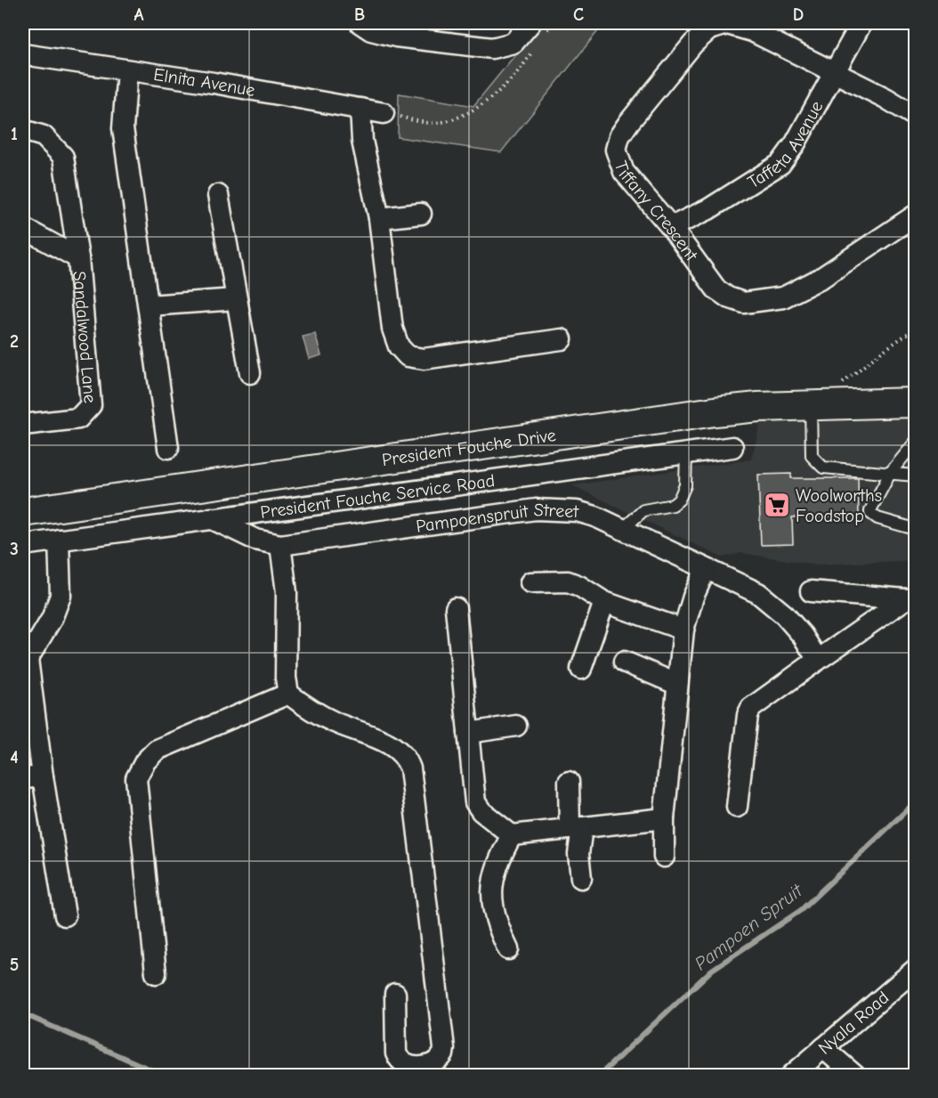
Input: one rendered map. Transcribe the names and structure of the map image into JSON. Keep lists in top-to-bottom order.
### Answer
{
  "streets": {
    "street": [
      "Elnita Avenue",
      "Taffeta Avenue",
      "Tiffany Crescent",
      "Sandalwood Lane",
      "President Fouche Drive",
      "President Fouche Service Road",
      "Pampoenspruit Street",
      "Nyala Road"
    ]
  },
  "crossings": [
    ["Taffeta Avenue", "Tiffany Crescent"],
    ["President Fouche Service Road", "Pampoenspruit Street"]
  ],
  "water": ["Pampoen Spruit"],
  "places": {
    "supermarket": ["Woolworths Foodstop"]
  },
  "grid": {
    "columns": [
      "A",
      "B",
      "C",
      "D"
    ],
    "rows": [
      "1",
      "2",
      "3",
      "4",
      "5"
    ]
  }
}
